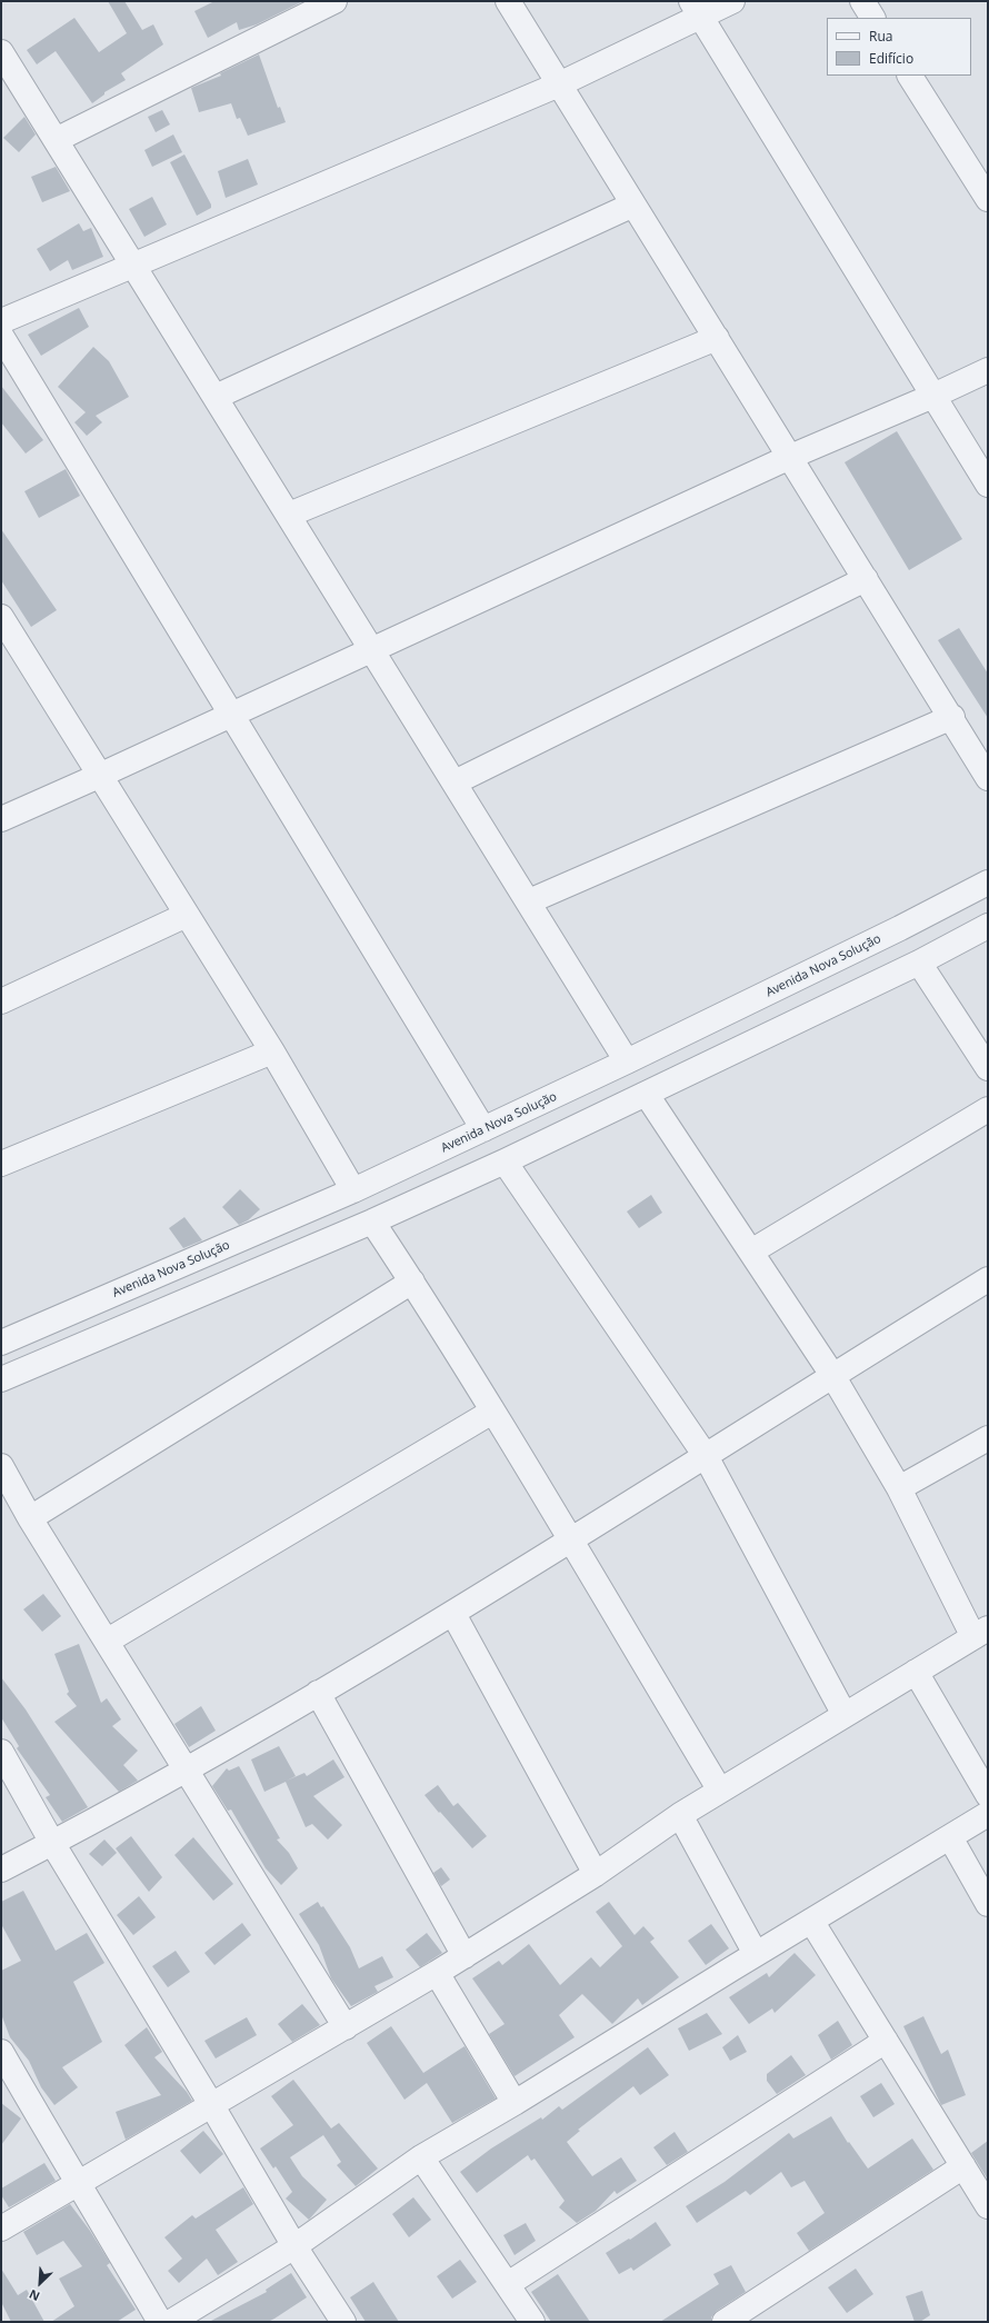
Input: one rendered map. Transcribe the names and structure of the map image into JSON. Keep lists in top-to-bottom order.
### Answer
{
  "streets": {
    "street": ["Avenida Nova Solução"]
  },
  "legend": ["Rua", "Edifício"],
  "north": "bottom left"
}
